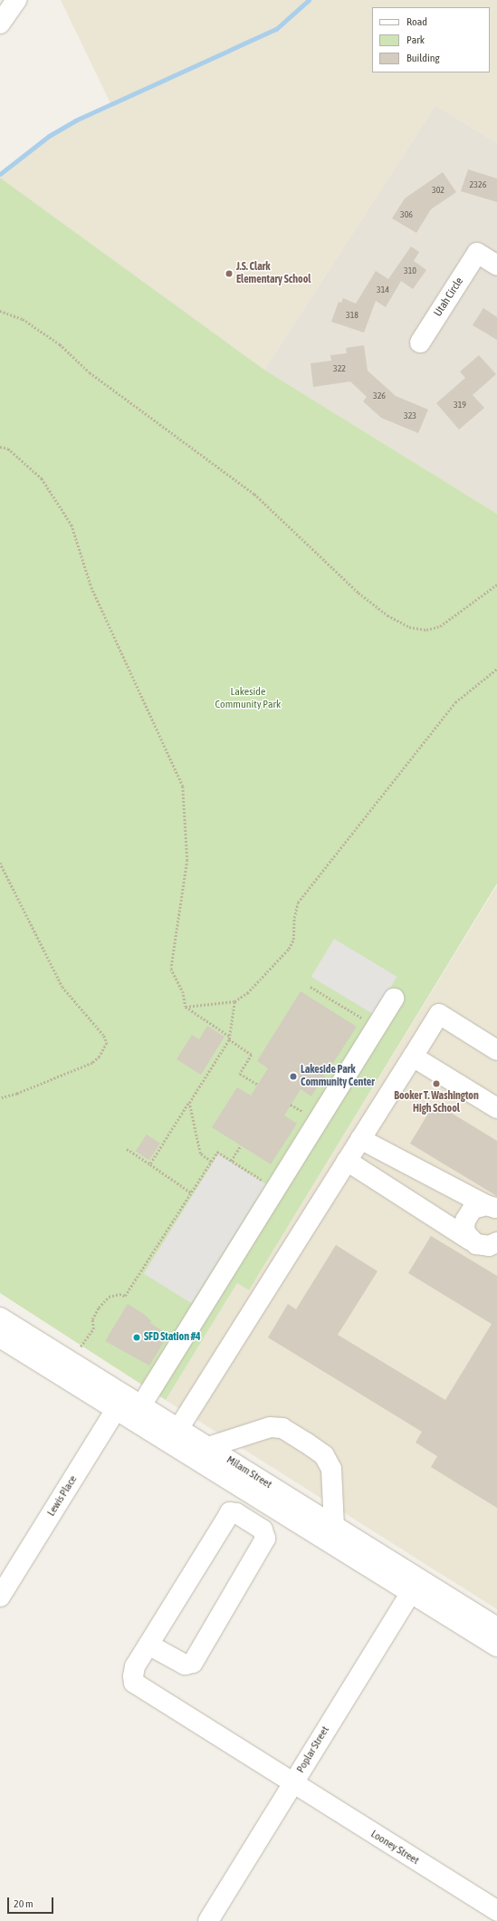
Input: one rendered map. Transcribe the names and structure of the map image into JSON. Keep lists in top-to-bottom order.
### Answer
{
  "streets": {
    "street": [
      "Utah Circle",
      "Milam Street",
      "Lewis Place",
      "Poplar Street",
      "Looney Street"
    ]
  },
  "crossings": [
    ["Milam Street", "Lewis Place"],
    ["Milam Street", "Poplar Street"],
    ["Poplar Street", "Looney Street"]
  ],
  "parks": ["Lakeside Community Park"],
  "places": [
    "J.S. Clark Elementary School",
    "Lakeside Park Community Center",
    "Booker T. Washington High School",
    "SFD Station #4"
  ],
  "house_numbers": [
    "2326",
    "302",
    "306",
    "310",
    "314",
    "318",
    "322",
    "326",
    "319",
    "323"
  ],
  "legend": ["Road", "Park", "Building"],
  "scale_bar": "20 m"
}
